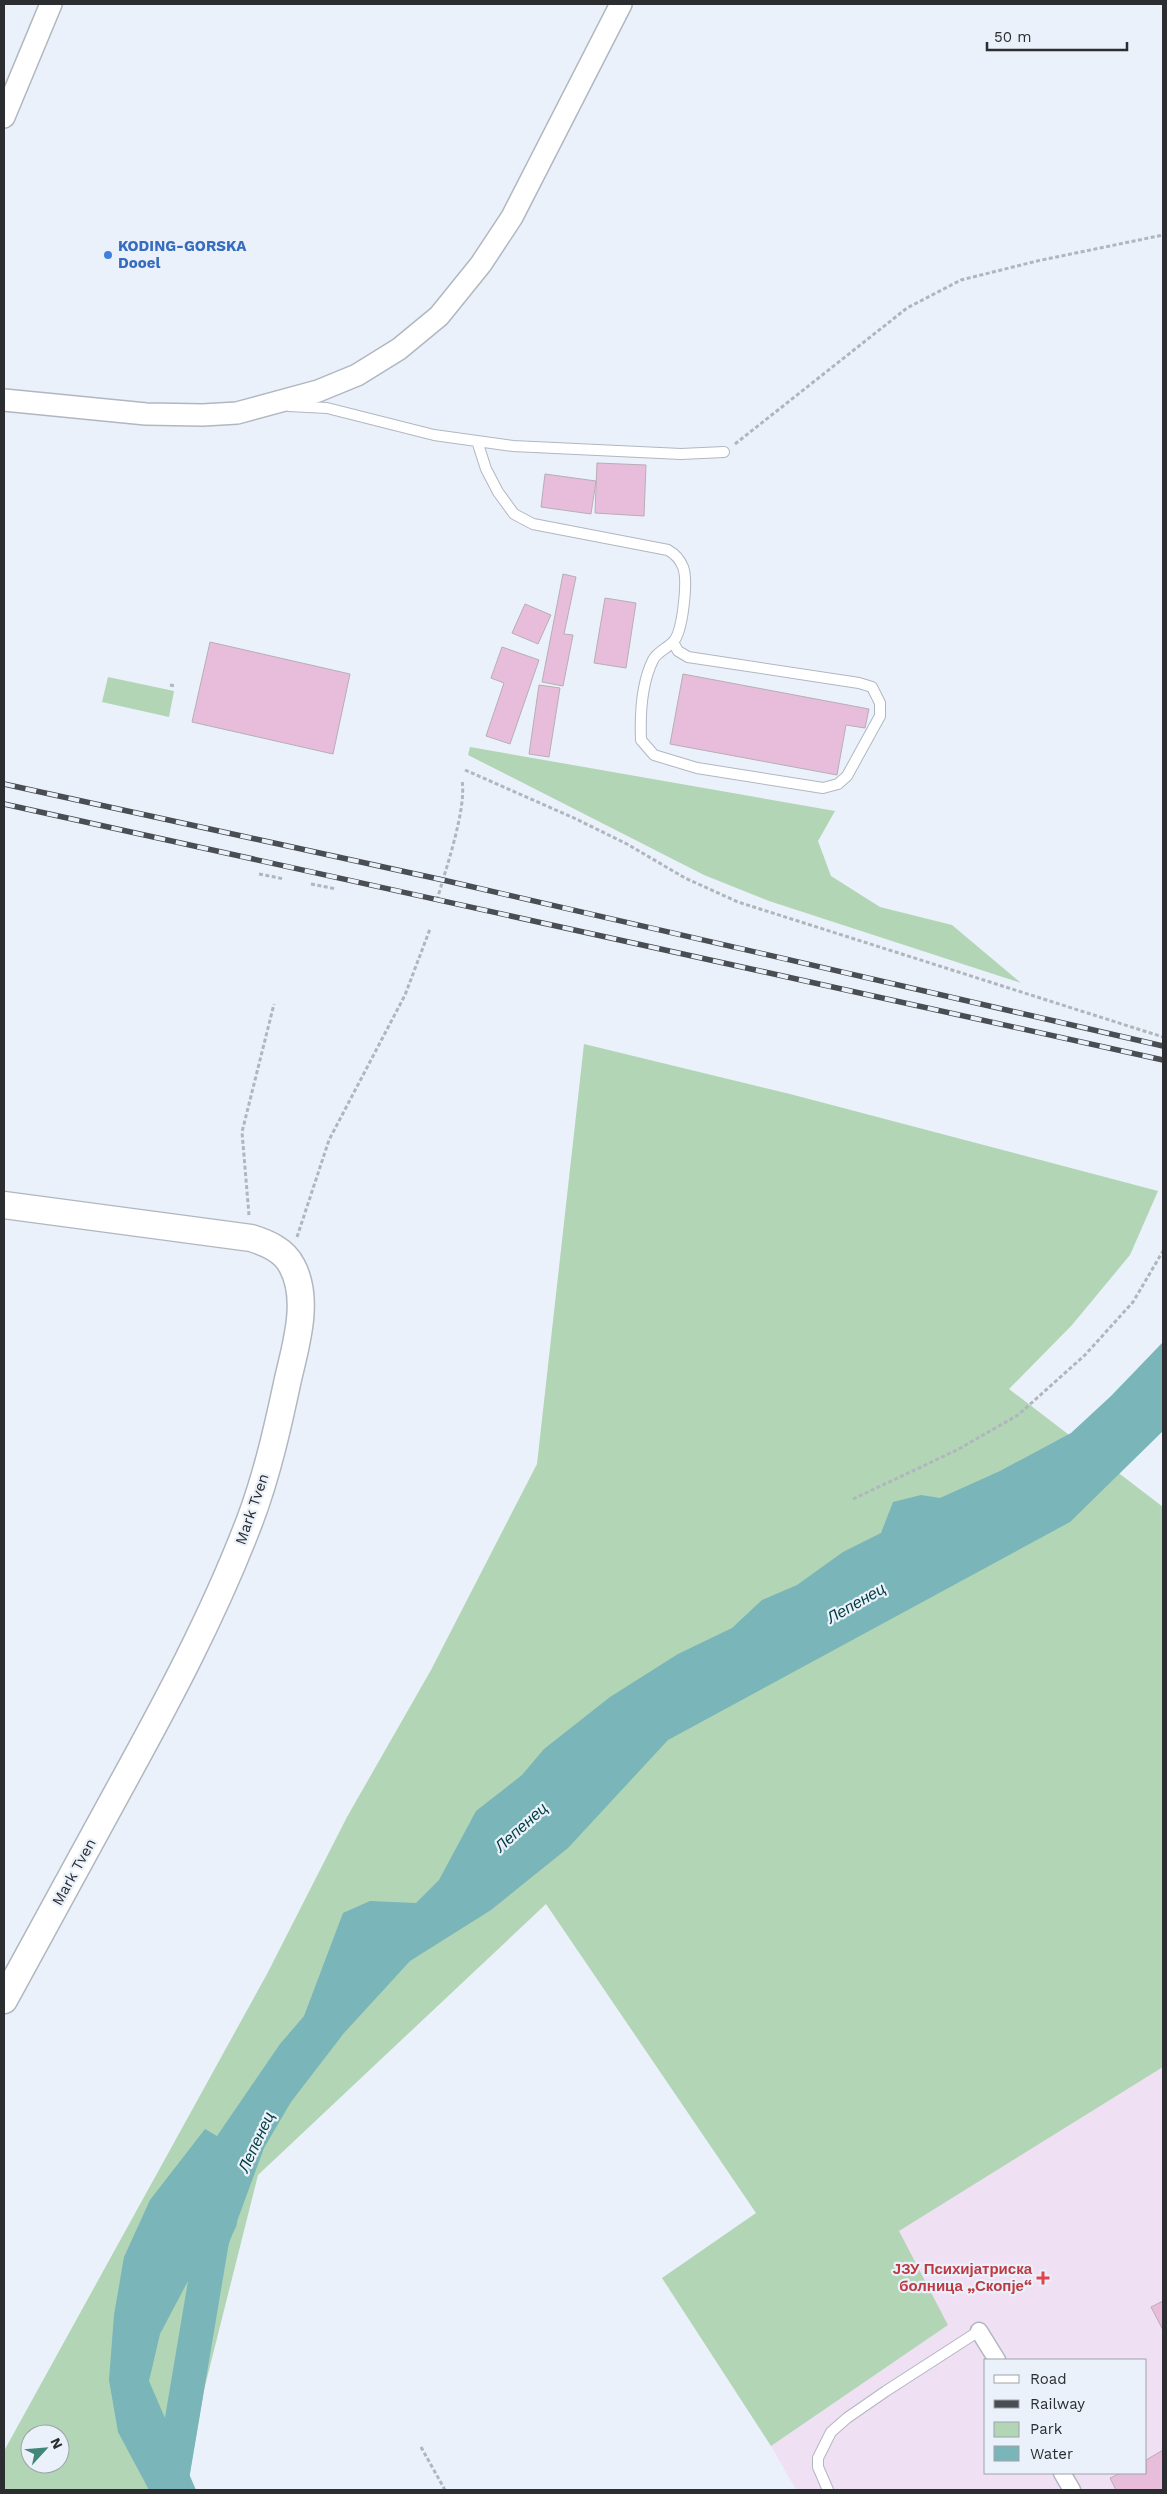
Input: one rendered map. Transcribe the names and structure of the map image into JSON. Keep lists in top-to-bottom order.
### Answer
{
  "streets": {
    "street": ["Mark Tven"]
  },
  "water": ["Лепенец"],
  "places": {
    "other": ["KODING-GORSKA Dooel"],
    "health": ["ЈЗУ Психијатриска болница „Скопје“"]
  },
  "legend": [
    "Road",
    "Railway",
    "Park",
    "Water"
  ],
  "scale_bar": "50 m",
  "north": "top right"
}
